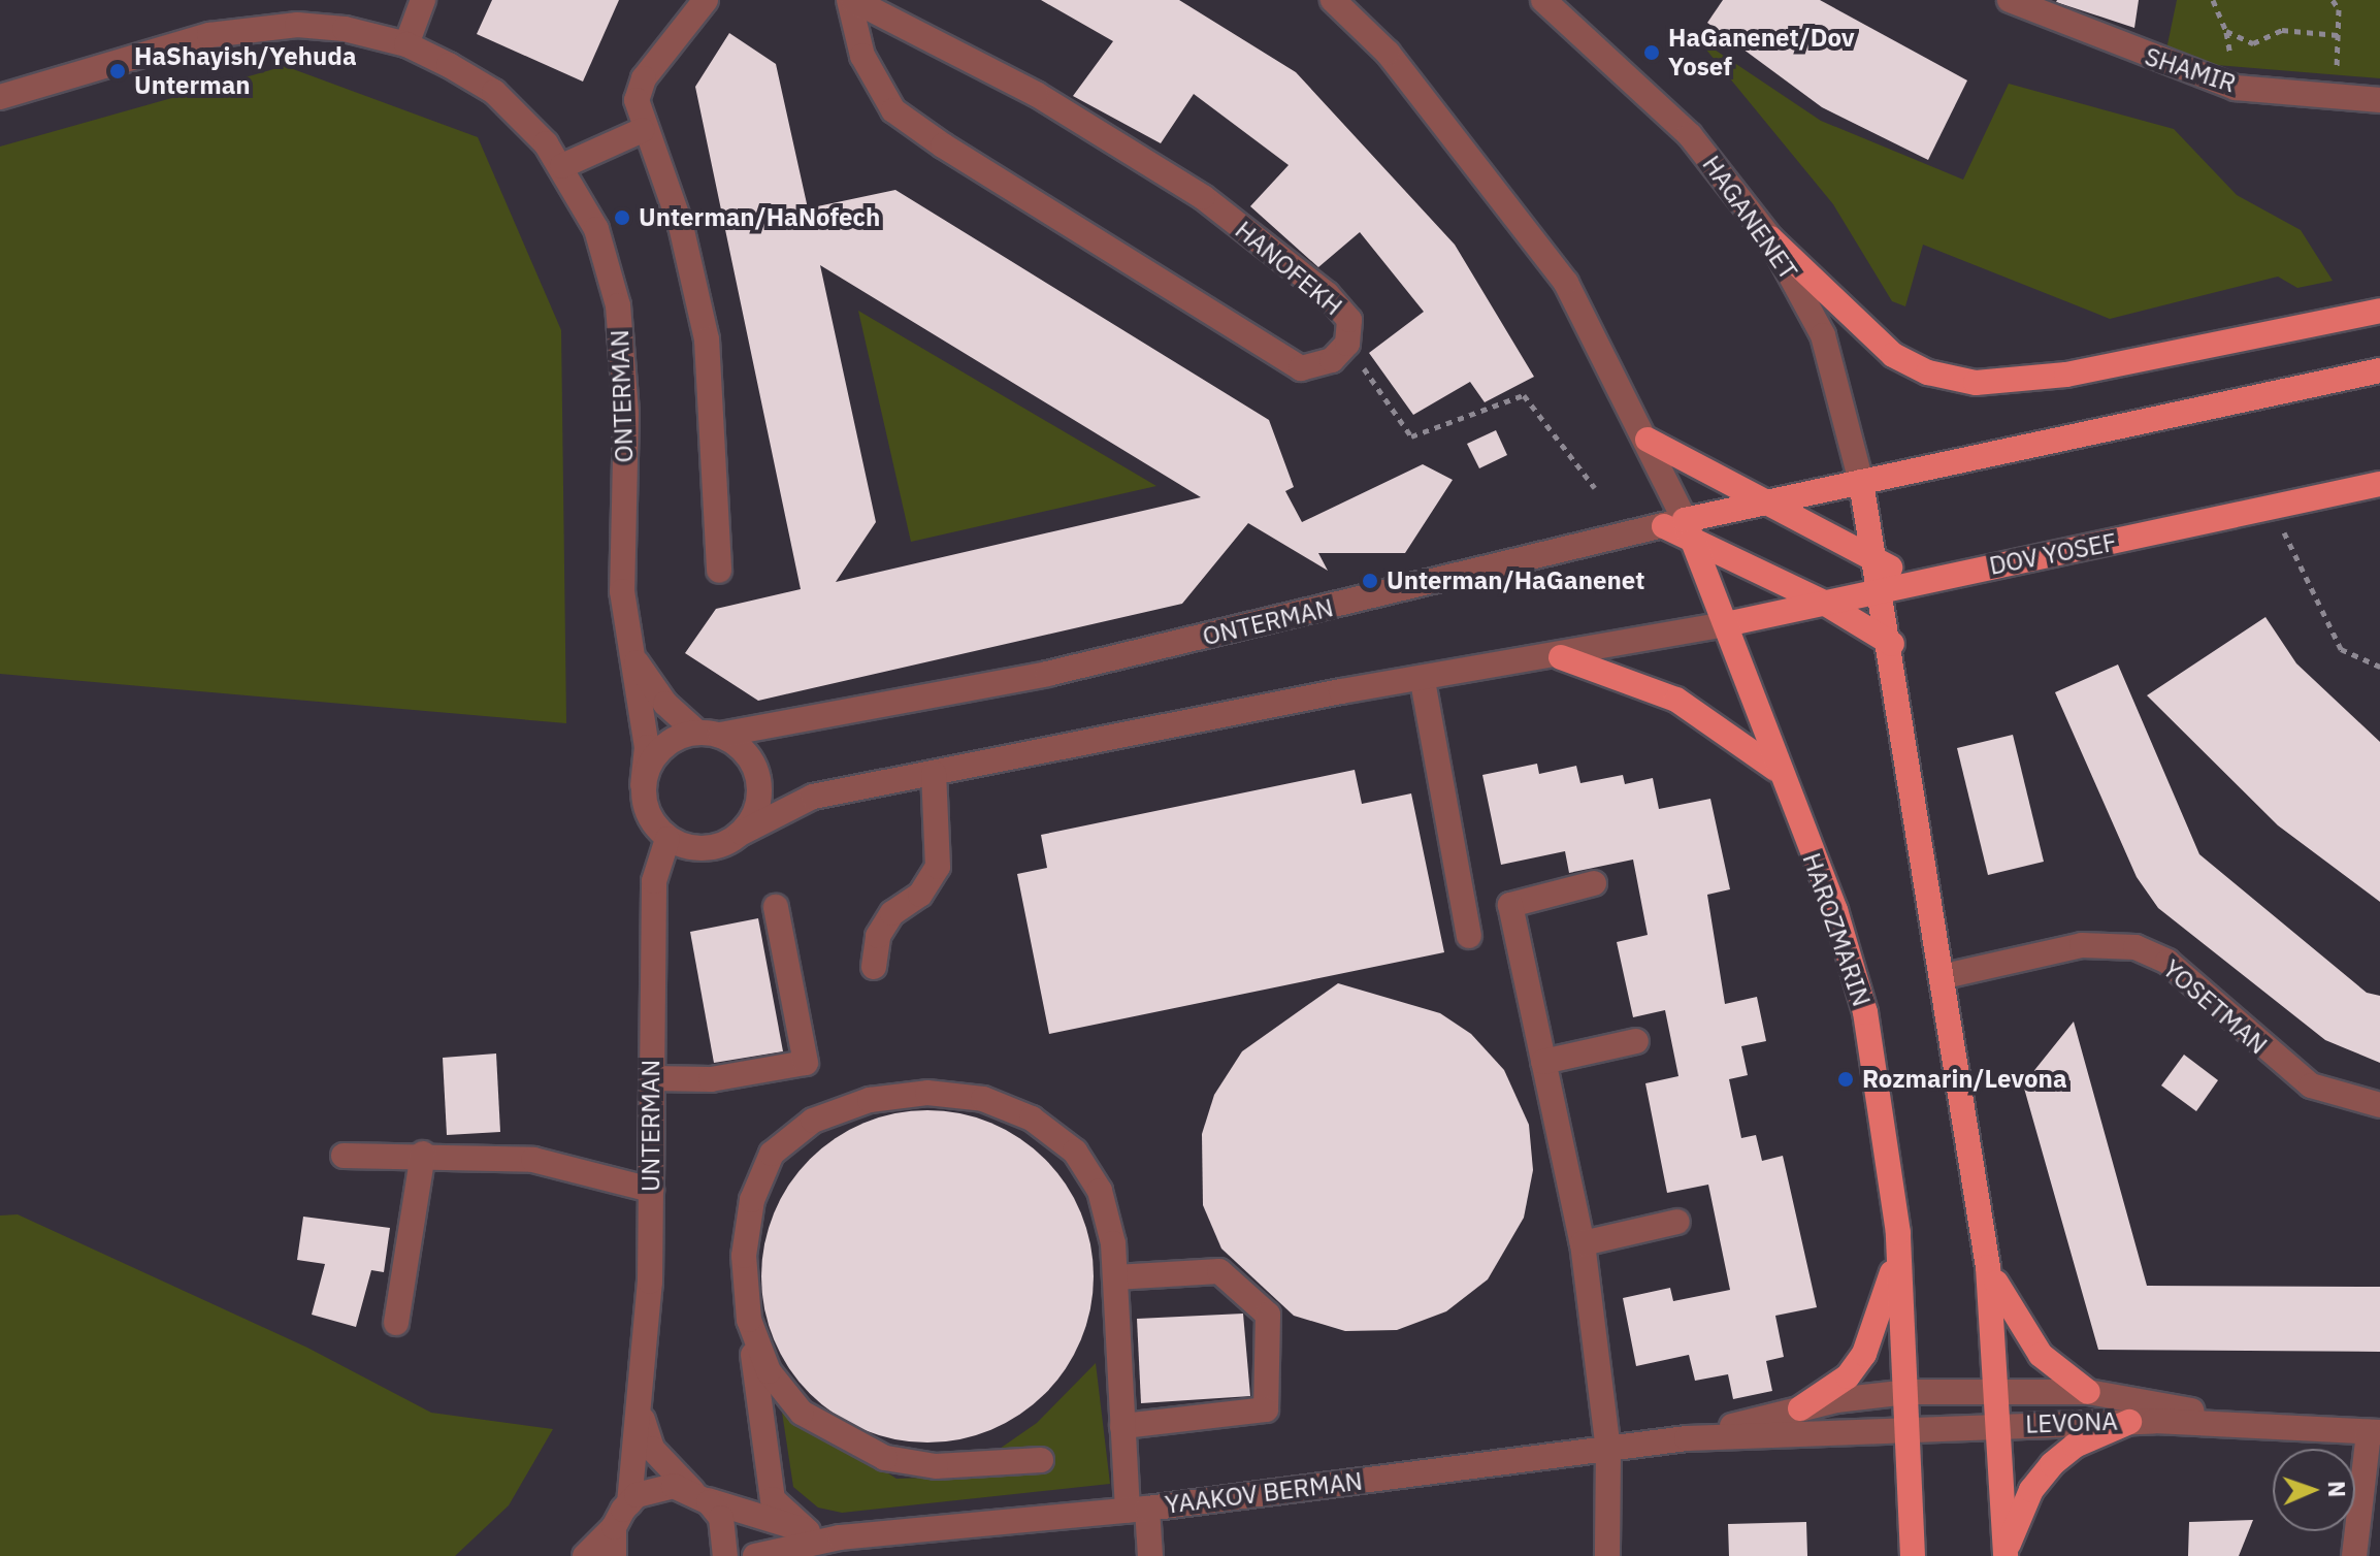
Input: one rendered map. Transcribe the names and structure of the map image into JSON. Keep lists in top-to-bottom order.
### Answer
{
  "streets": {
    "main road": [
      "HAGANENET",
      "ONTERMAN",
      "DOV YOSEF",
      "HAROZMARIN"
    ],
    "street": [
      "SHAMIR",
      "HANOFEKH",
      "YOSETMAN",
      "UNTERMAN",
      "LEVONA",
      "YAAKOV BERMAN"
    ]
  },
  "crossings": [
    ["HAGANENET", "ONTERMAN"],
    ["HAGANENET", "DOV YOSEF"],
    ["ONTERMAN", "HAROZMARIN"],
    ["ONTERMAN", "UNTERMAN"],
    ["DOV YOSEF", "HAROZMARIN"],
    ["HAROZMARIN", "LEVONA"],
    ["HAROZMARIN", "YAAKOV BERMAN"],
    ["UNTERMAN", "YAAKOV BERMAN"],
    ["LEVONA", "YAAKOV BERMAN"]
  ],
  "places": [
    "HaGanenet/Dov Yosef",
    "HaShayish/Yehuda Unterman",
    "Unterman/HaNofech",
    "Unterman/HaGanenet",
    "Rozmarin/Levona"
  ],
  "north": "right"
}
